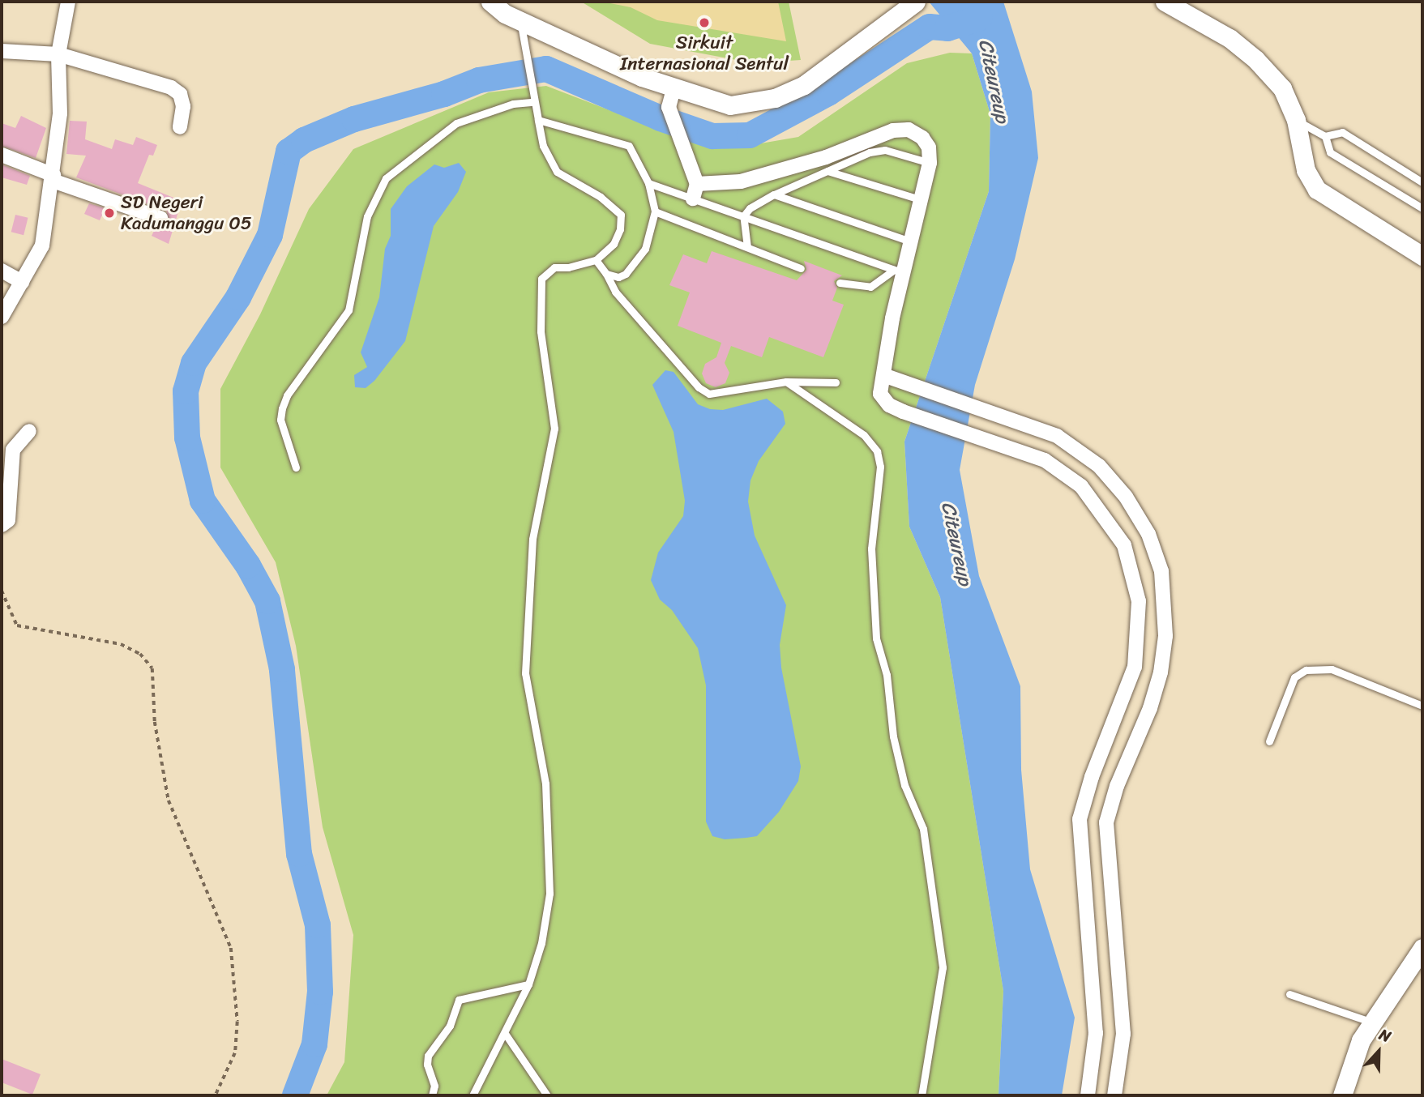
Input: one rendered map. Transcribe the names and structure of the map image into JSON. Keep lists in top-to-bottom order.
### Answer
{
  "water": ["Citeureup"],
  "places": ["Sirkuit Internasional Sentul", "SD Negeri Kadumanggu 05"],
  "north": "top"
}
